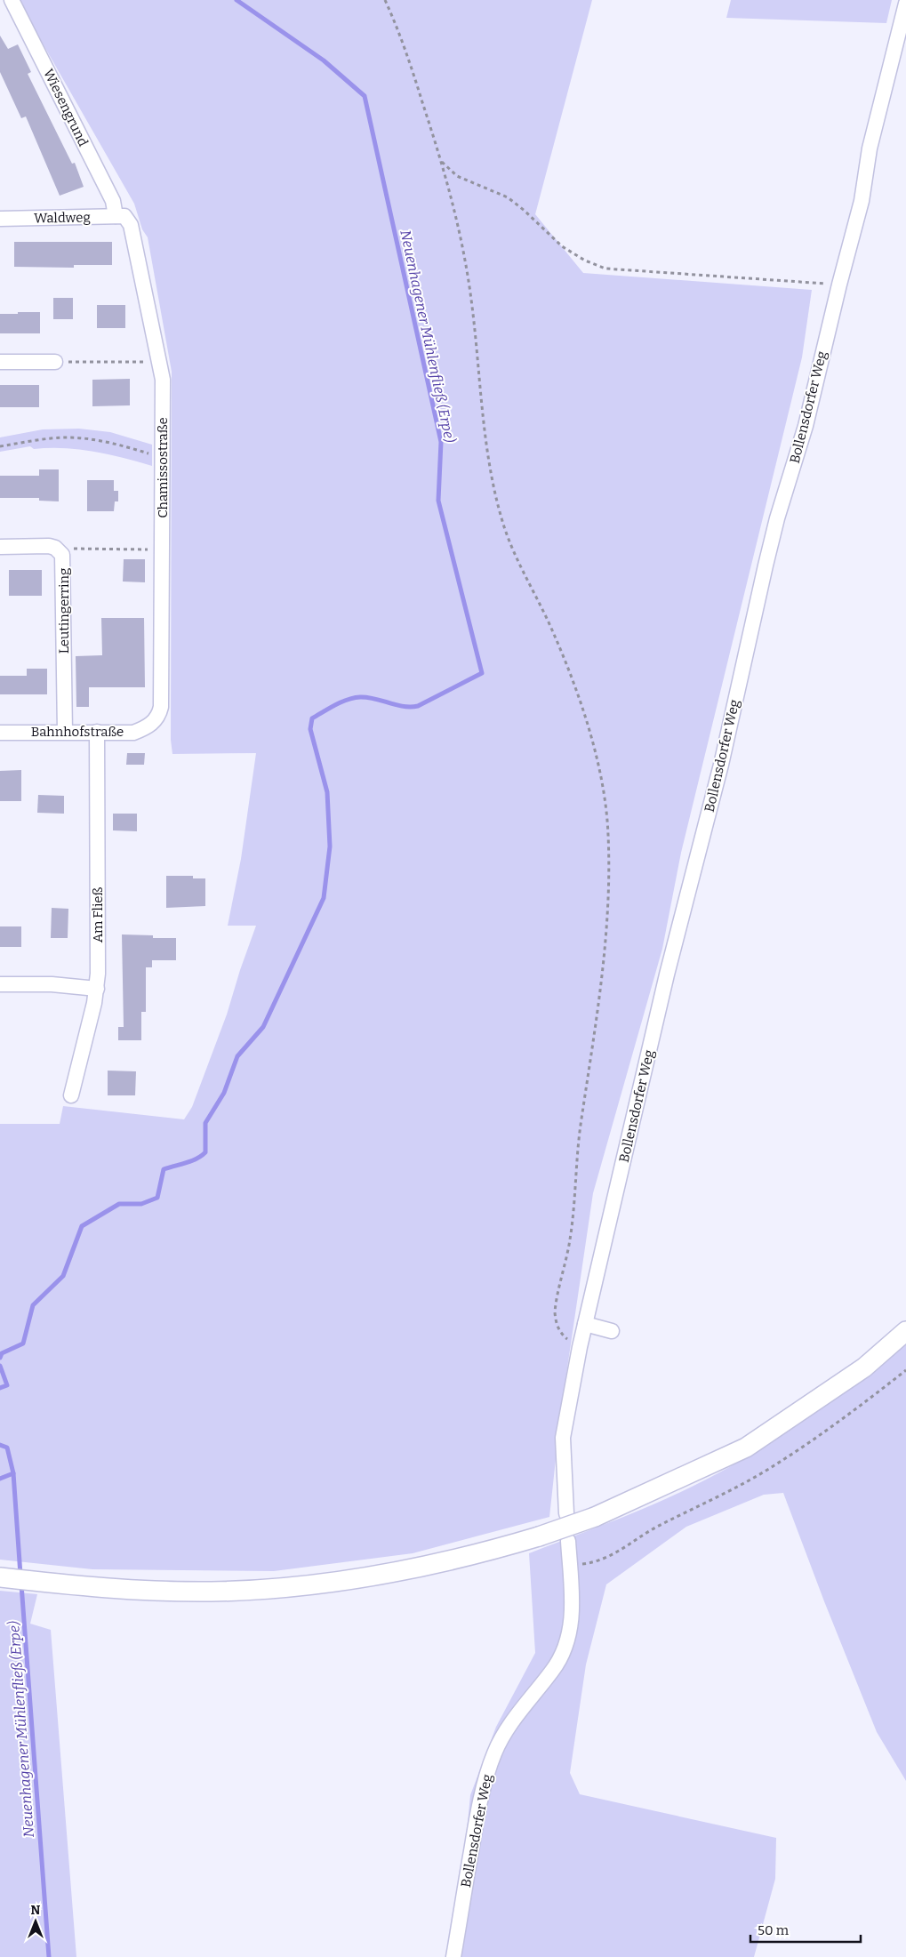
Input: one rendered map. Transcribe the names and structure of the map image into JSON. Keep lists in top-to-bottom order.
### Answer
{
  "streets": {
    "street": [
      "Wiesengrund",
      "Waldweg",
      "Bollensdorfer Weg",
      "Chamissostraße",
      "Leutingerring",
      "Bahnhofstraße",
      "Am Fließ"
    ]
  },
  "crossings": [
    ["Wiesengrund", "Waldweg"],
    ["Wiesengrund", "Chamissostraße"],
    ["Waldweg", "Chamissostraße"],
    ["Chamissostraße", "Bahnhofstraße"],
    ["Leutingerring", "Bahnhofstraße"],
    ["Bahnhofstraße", "Am Fließ"]
  ],
  "water": ["Neuenhagener Mühlenfließ (Erpe)"],
  "scale_bar": "50 m",
  "north": "top"
}
